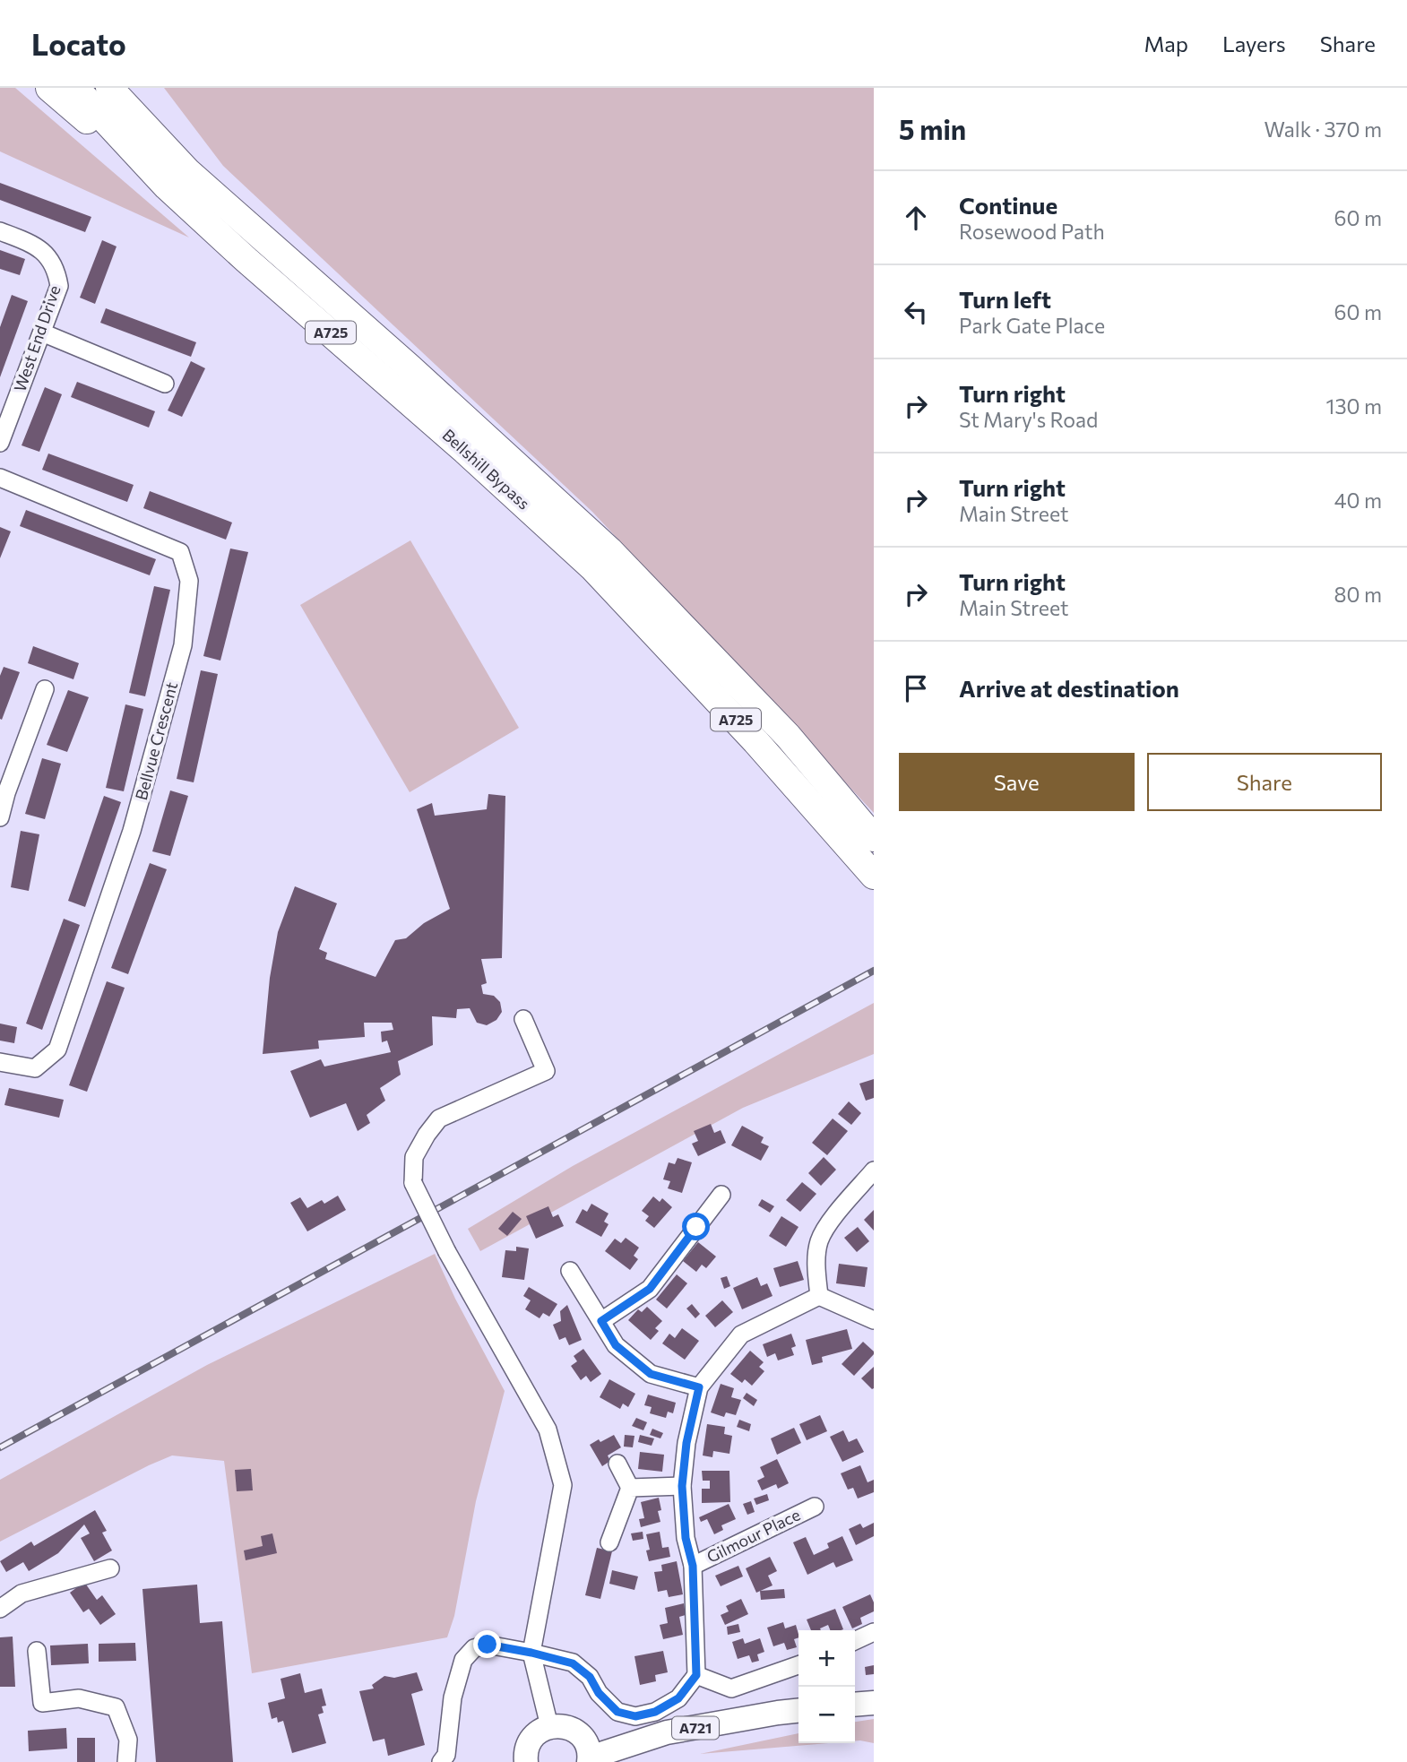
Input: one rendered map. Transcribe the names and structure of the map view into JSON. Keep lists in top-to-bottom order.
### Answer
{
  "streets": {
    "highway": ["A725", "Bellshill Bypass"],
    "main road": ["A721"],
    "street": ["West End Drive", "Bellvue Crescent", "Gilmour Place"]
  },
  "page": {
    "header": "Locato",
    "nav": ["Map", "Layers", "Share"],
    "heading": ["5 min", "Walk · 370 m"],
    "list": [
      ["Continue", "Rosewood Path", "60 m"],
      ["Turn left", "Park Gate Place", "60 m"],
      ["Turn right", "St Mary's Road", "130 m"],
      ["Turn right", "Main Street", "40 m"],
      ["Turn right", "Main Street", "80 m"],
      "Arrive at destination"
    ],
    "buttons": ["Save", "Share"],
    "map_buttons": ["+", "−"]
  }
}
